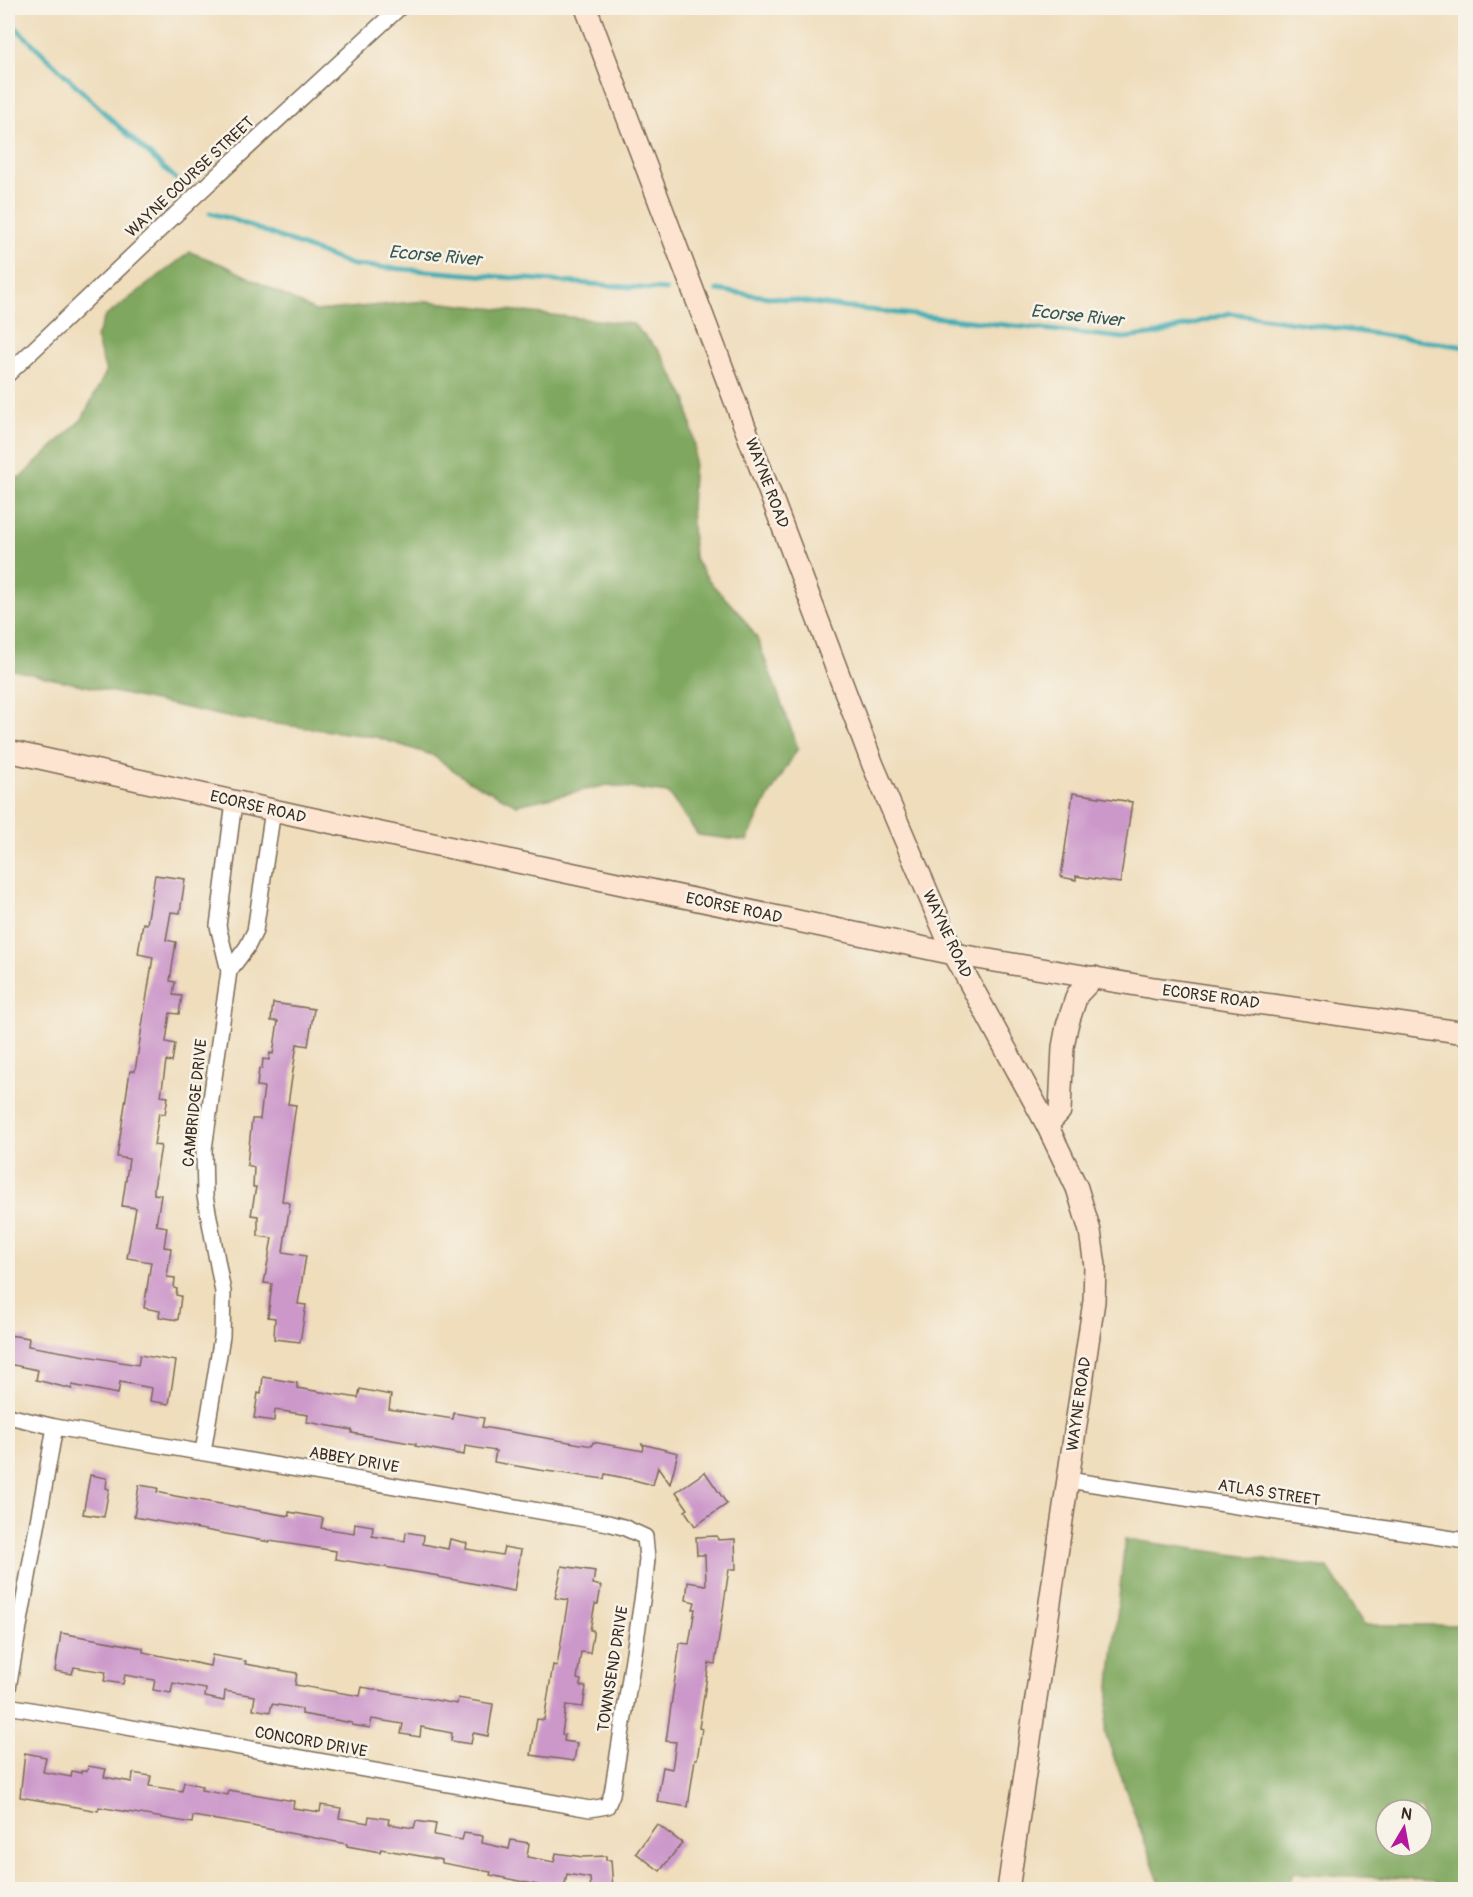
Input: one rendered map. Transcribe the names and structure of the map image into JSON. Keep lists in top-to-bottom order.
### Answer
{
  "streets": {
    "main road": ["WAYNE ROAD", "ECORSE ROAD"],
    "street": [
      "WAYNE COURSE STREET",
      "CAMBRIDGE DRIVE",
      "ABBEY DRIVE",
      "ATLAS STREET",
      "TOWNSEND DRIVE",
      "CONCORD DRIVE"
    ]
  },
  "crossings": [
    ["WAYNE ROAD", "ECORSE ROAD"],
    ["WAYNE ROAD", "ATLAS STREET"],
    ["ECORSE ROAD", "CAMBRIDGE DRIVE"],
    ["CAMBRIDGE DRIVE", "ABBEY DRIVE"],
    ["ABBEY DRIVE", "TOWNSEND DRIVE"],
    ["TOWNSEND DRIVE", "CONCORD DRIVE"]
  ],
  "water": ["Ecorse River"],
  "north": "top"
}
